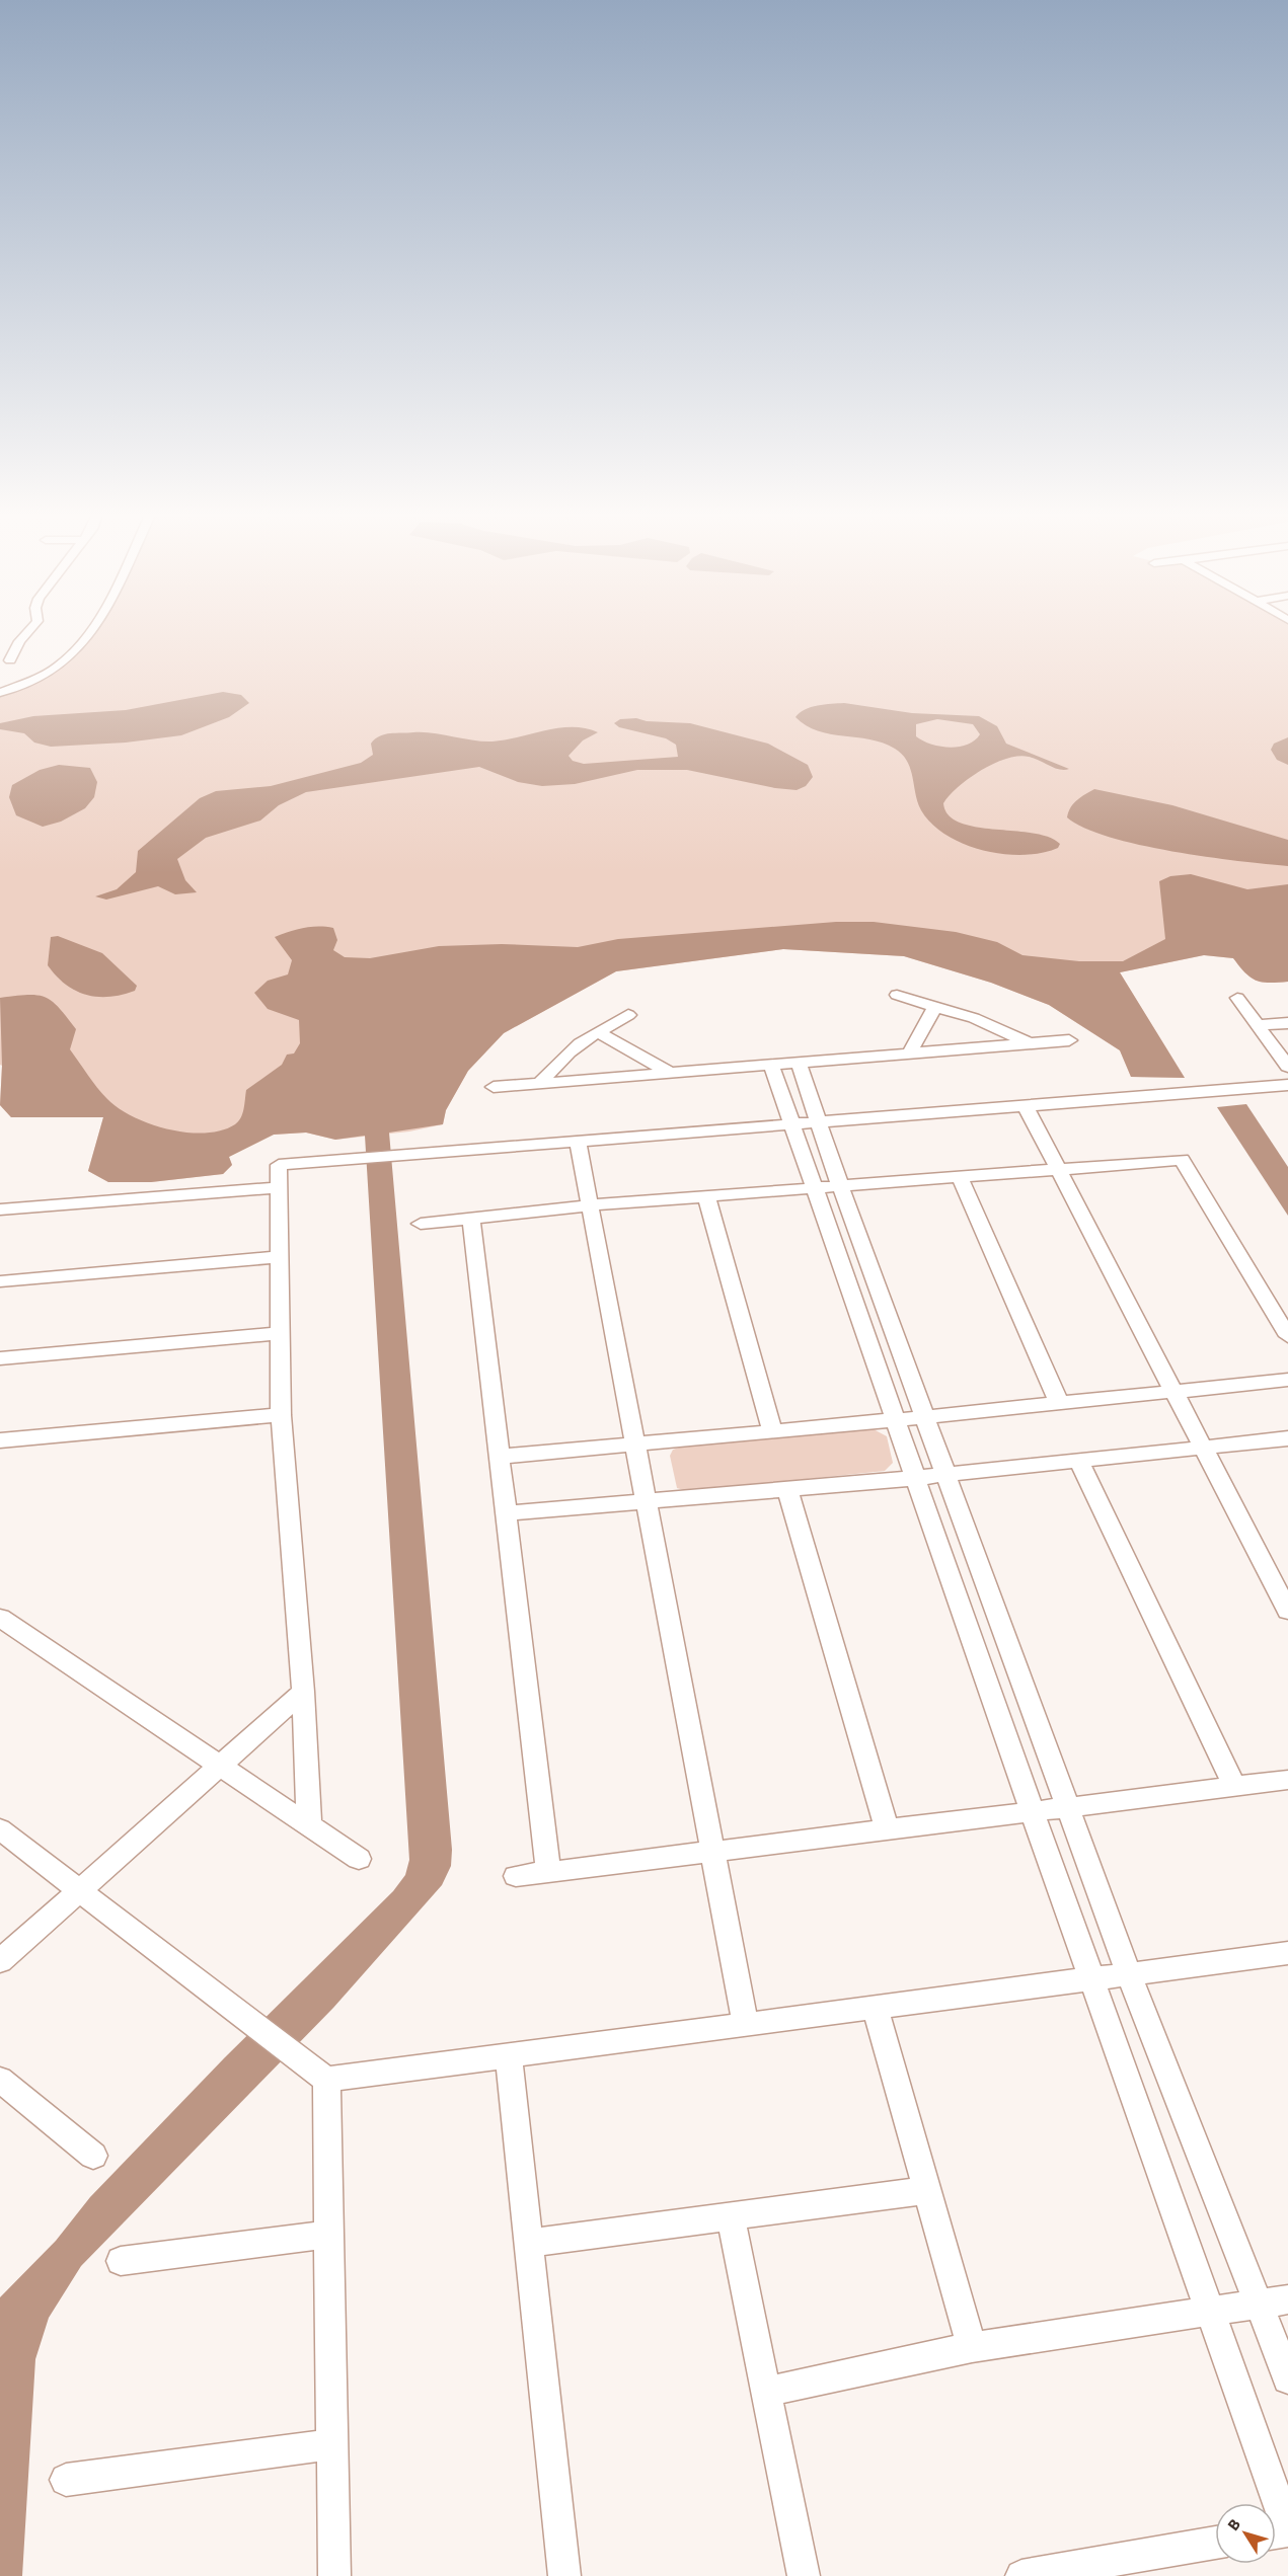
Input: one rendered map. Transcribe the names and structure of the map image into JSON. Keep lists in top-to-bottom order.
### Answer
{
  "north": "top left"
}
